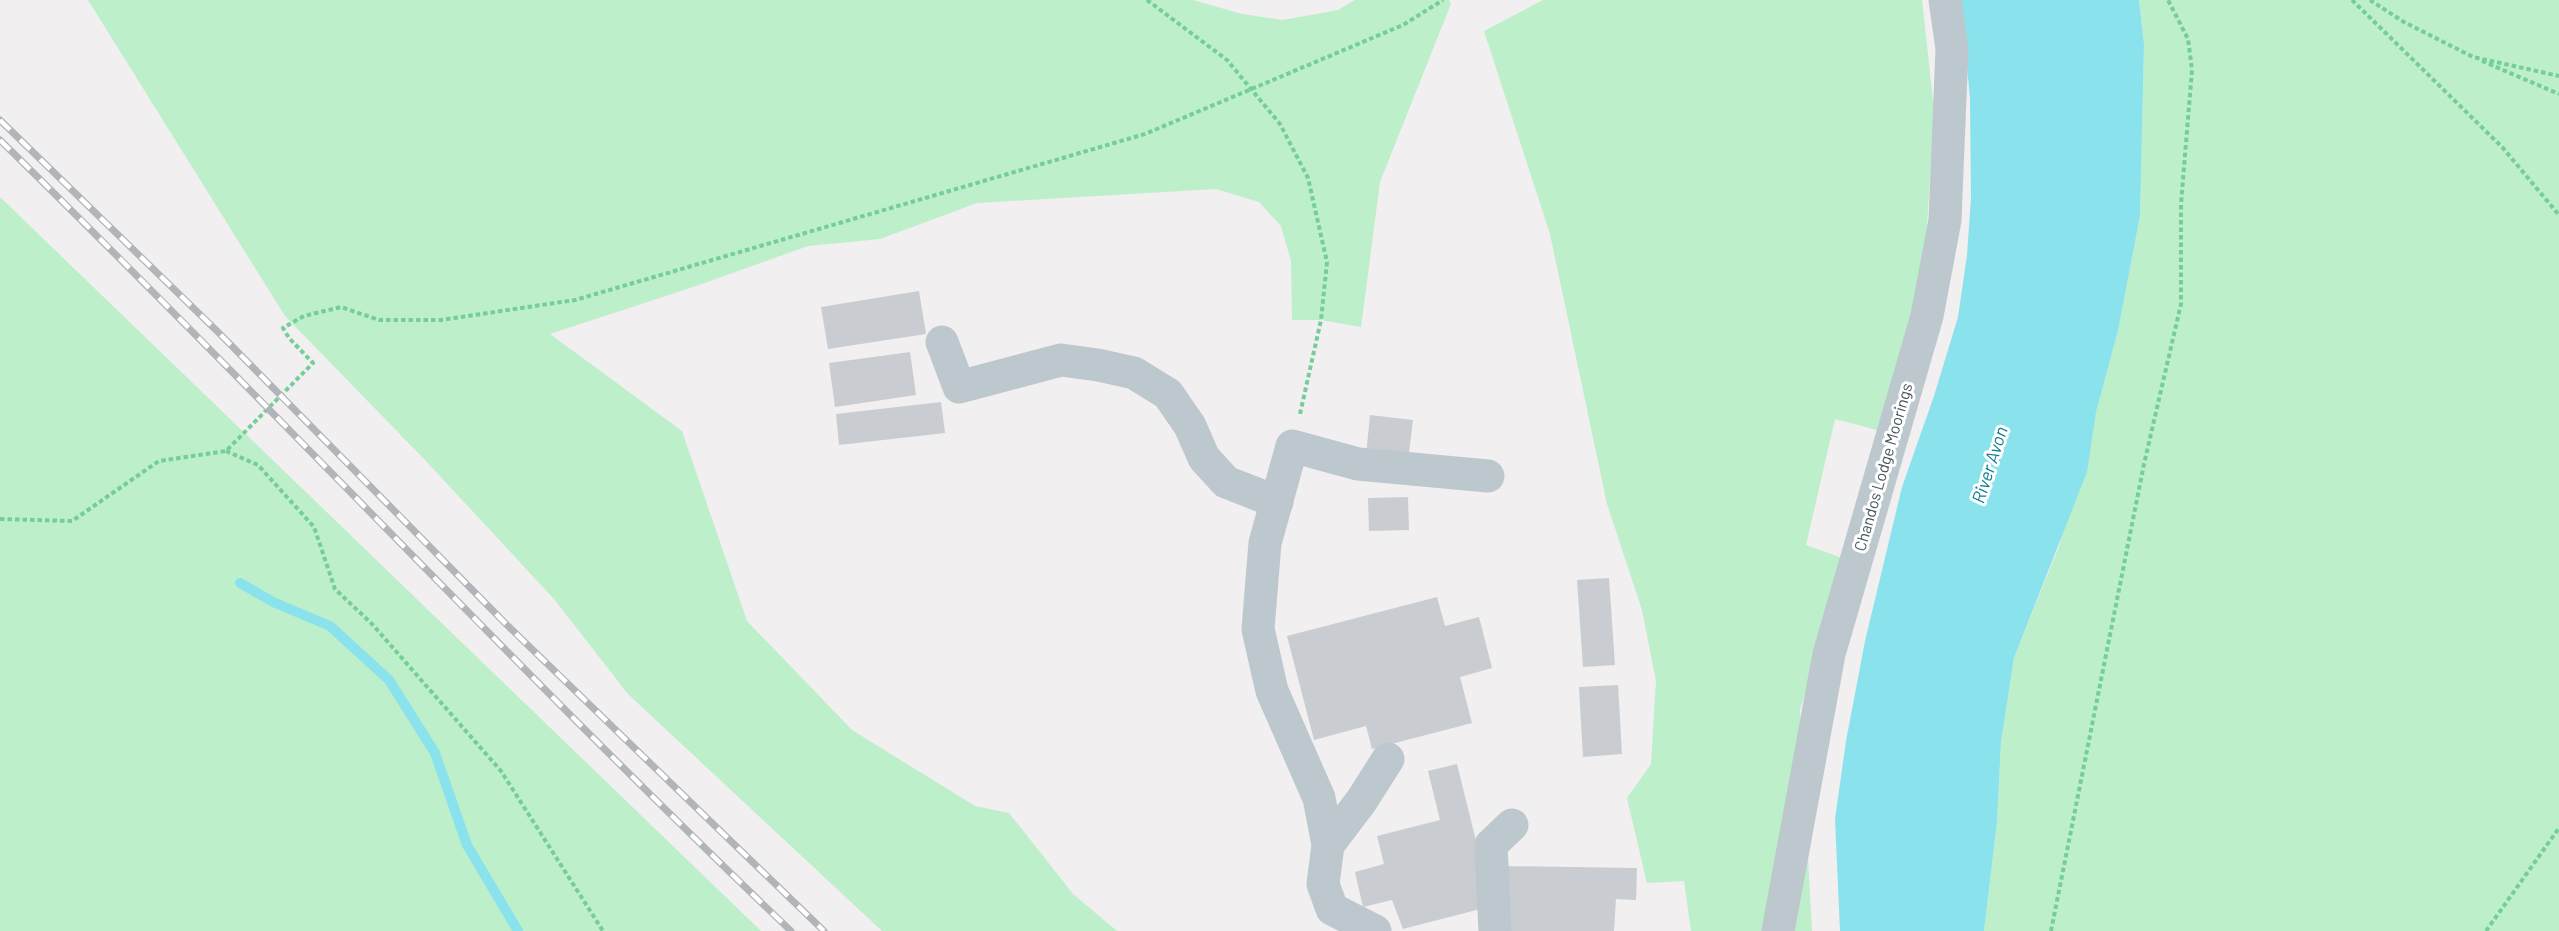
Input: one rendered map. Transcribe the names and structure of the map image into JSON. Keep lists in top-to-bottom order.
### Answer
{
  "streets": {
    "street": ["Chandos Lodge Moorings"]
  },
  "water": ["River Avon"]
}
